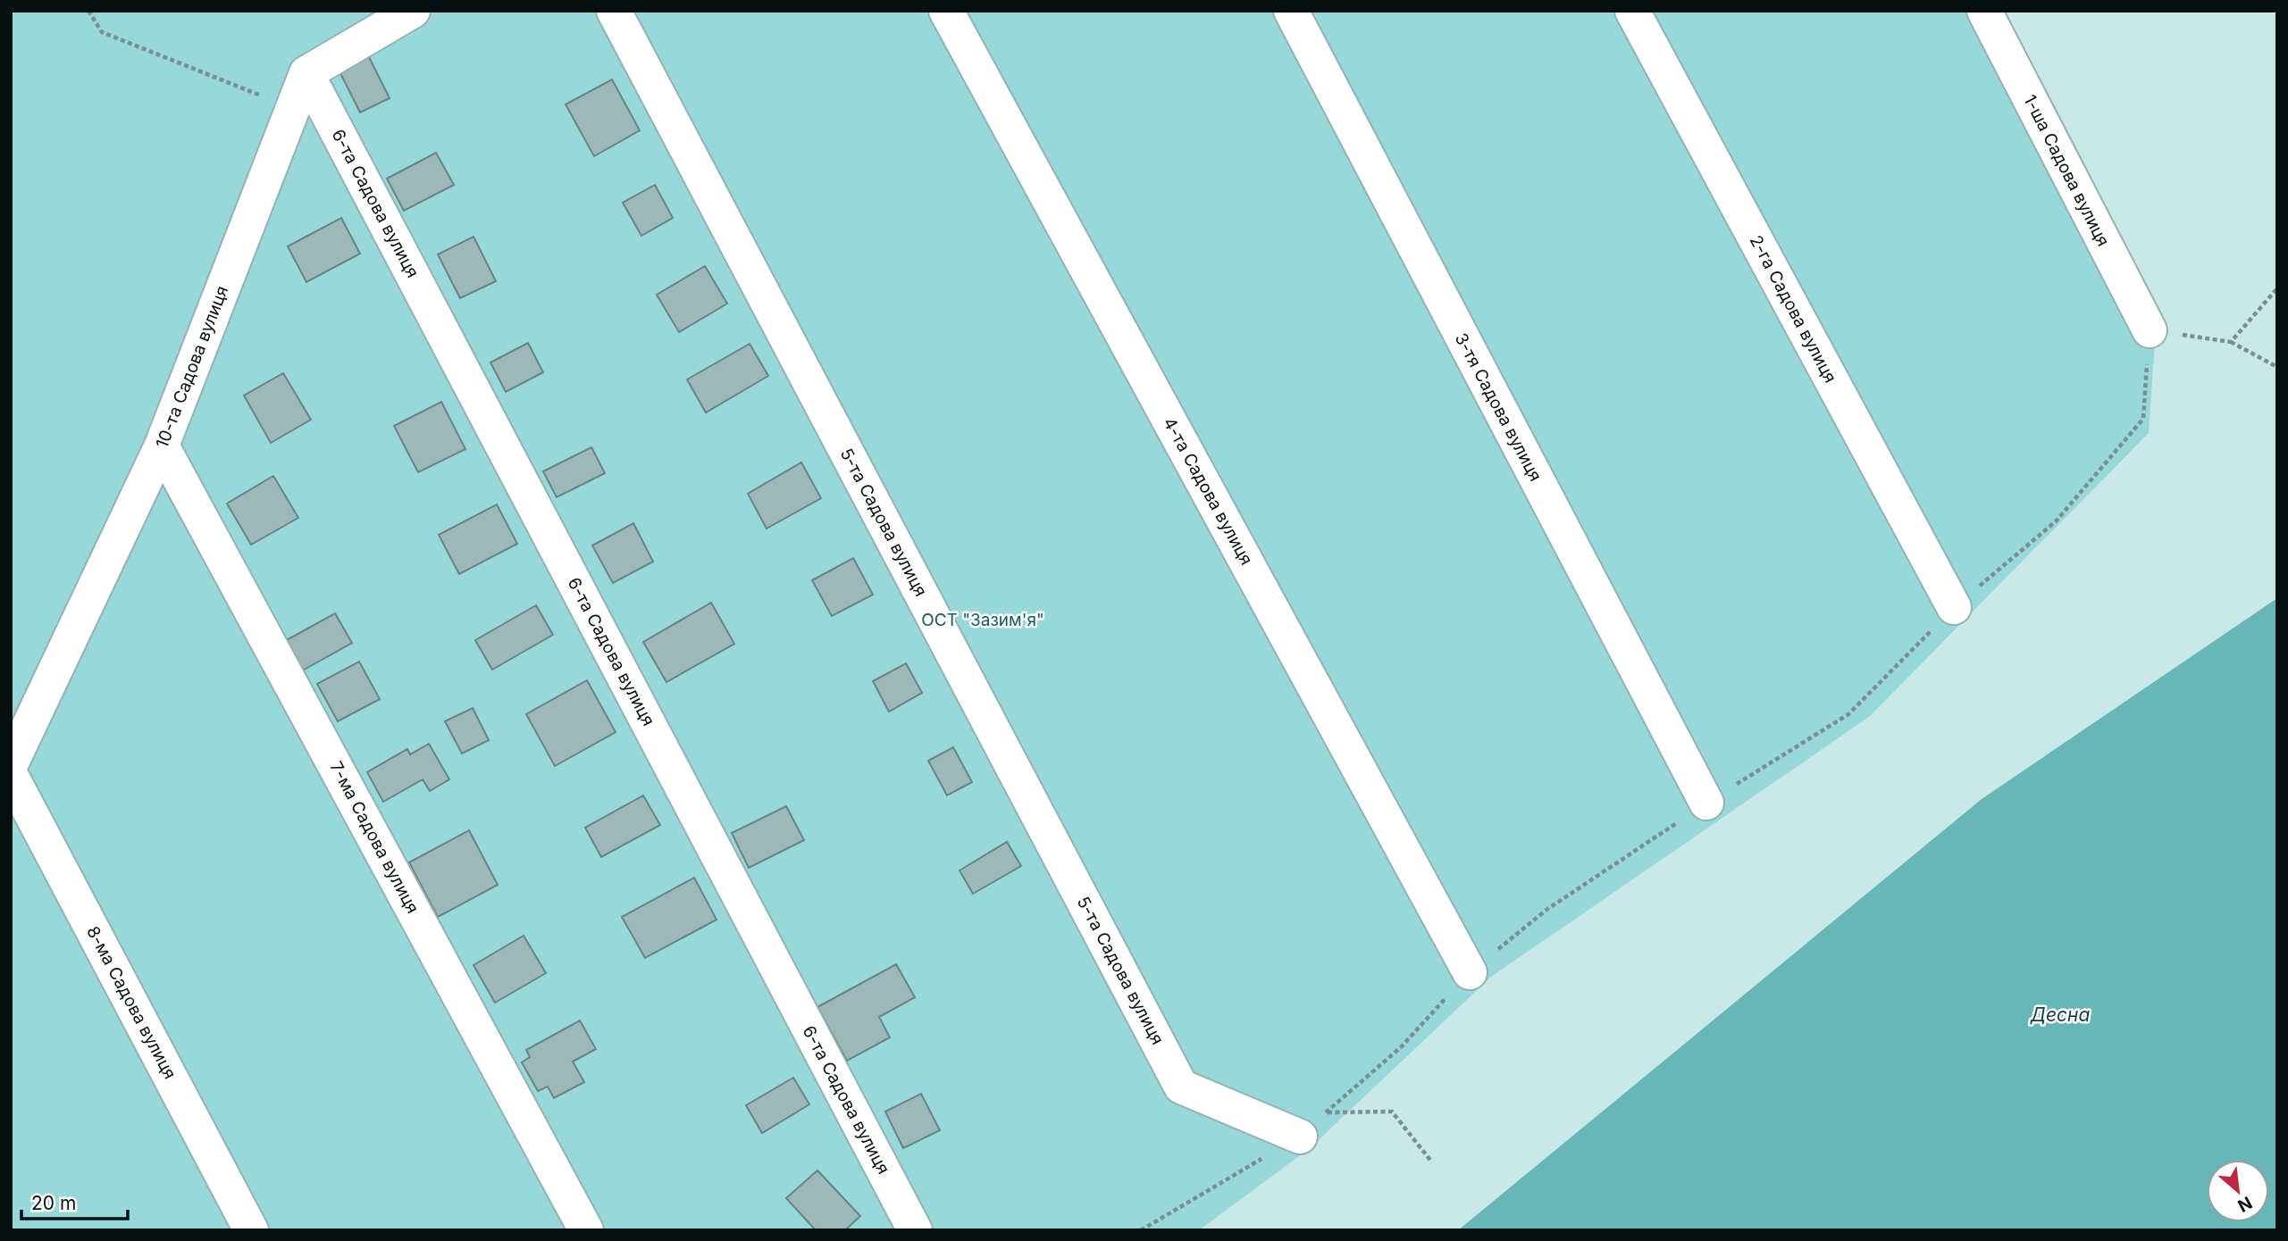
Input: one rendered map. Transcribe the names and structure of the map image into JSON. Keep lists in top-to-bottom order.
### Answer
{
  "streets": {
    "street": [
      "1-ша Садова вулиця",
      "6-та Садова вулиця",
      "2-га Садова вулиця",
      "10-та Садова вулиця",
      "3-тя Садова вулиця",
      "4-та Садова вулиця",
      "5-та Садова вулиця",
      "7-ма Садова вулиця",
      "8-ма Садова вулиця"
    ]
  },
  "crossings": [
    ["6-та Садова вулиця", "10-та Садова вулиця"],
    ["10-та Садова вулиця", "7-ма Садова вулиця"]
  ],
  "water": ["Десна"],
  "parks": ["ОСТ \"Зазим'я\""],
  "scale_bar": "20 m",
  "north": "bottom right"
}
